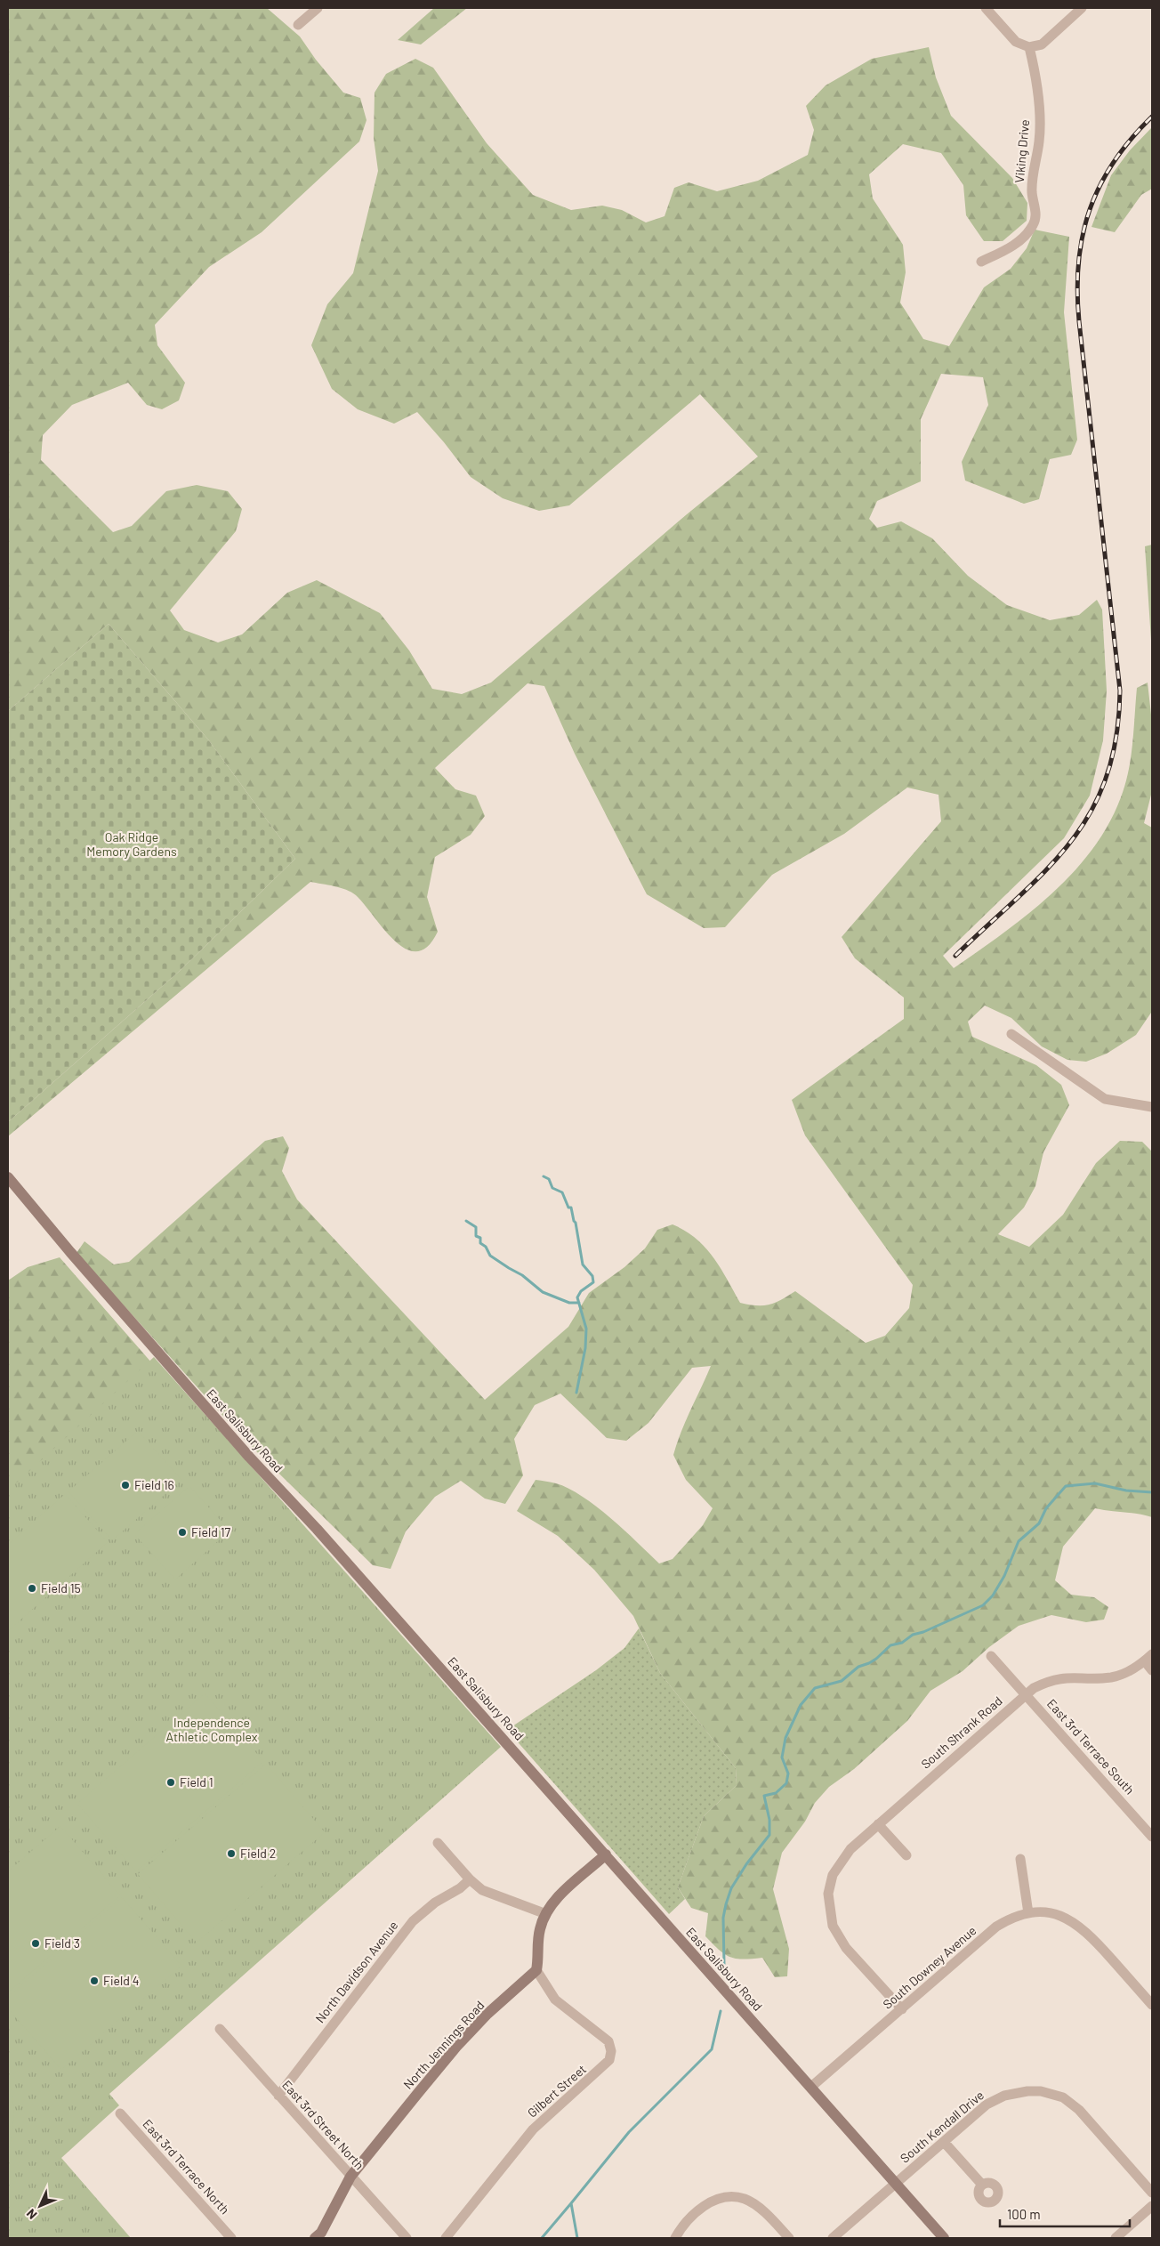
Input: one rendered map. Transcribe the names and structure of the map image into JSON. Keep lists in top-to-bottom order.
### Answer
{
  "streets": {
    "street": [
      "Viking Drive",
      "East Salisbury Road",
      "South Shrank Road",
      "East 3rd Terrace South",
      "South Downey Avenue",
      "North Davidson Avenue",
      "North Jennings Road",
      "Gilbert Street",
      "East 3rd Street North",
      "South Kendall Drive",
      "East 3rd Terrace North"
    ]
  },
  "crossings": [
    ["East Salisbury Road", "South Downey Avenue"],
    ["East Salisbury Road", "South Kendall Drive"],
    ["South Shrank Road", "East 3rd Terrace South"],
    ["South Shrank Road", "South Downey Avenue"],
    ["North Davidson Avenue", "East 3rd Street North"],
    ["North Jennings Road", "Gilbert Street"],
    ["North Jennings Road", "East 3rd Street North"]
  ],
  "parks": ["Oak Ridge Memory Gardens", "Independence Athletic Complex"],
  "places": [
    "Field 16",
    "Field 17",
    "Field 15",
    "Field 1",
    "Field 2",
    "Field 3",
    "Field 4"
  ],
  "scale_bar": "100 m",
  "north": "bottom left"
}
